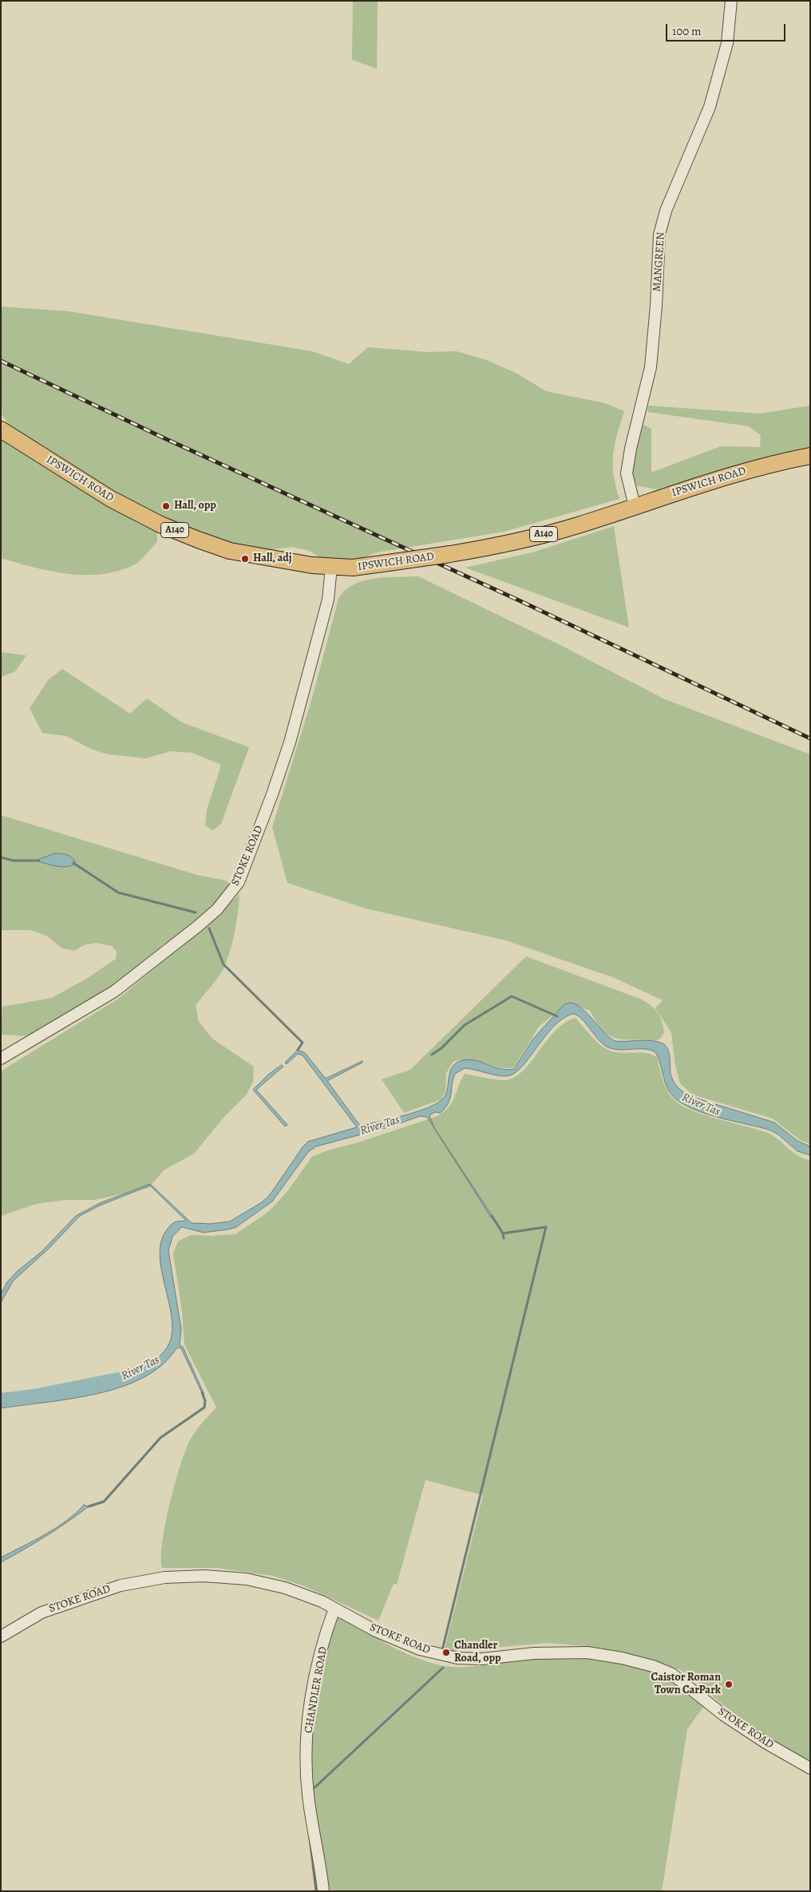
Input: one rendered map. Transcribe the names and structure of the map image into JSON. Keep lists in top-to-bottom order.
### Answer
{
  "streets": {
    "highway": ["IPSWICH ROAD", "A140"],
    "street": ["MANGREEN", "STOKE ROAD", "CHANDLER ROAD"]
  },
  "crossings": [
    ["MANGREEN", "IPSWICH ROAD"],
    ["IPSWICH ROAD", "STOKE ROAD"],
    ["STOKE ROAD", "CHANDLER ROAD"]
  ],
  "water": ["River Tas"],
  "places": [
    "Hall, opp",
    "Hall, adj",
    "Chandler Road, opp",
    "Caistor Roman Town CarPark"
  ],
  "scale_bar": "100 m"
}
